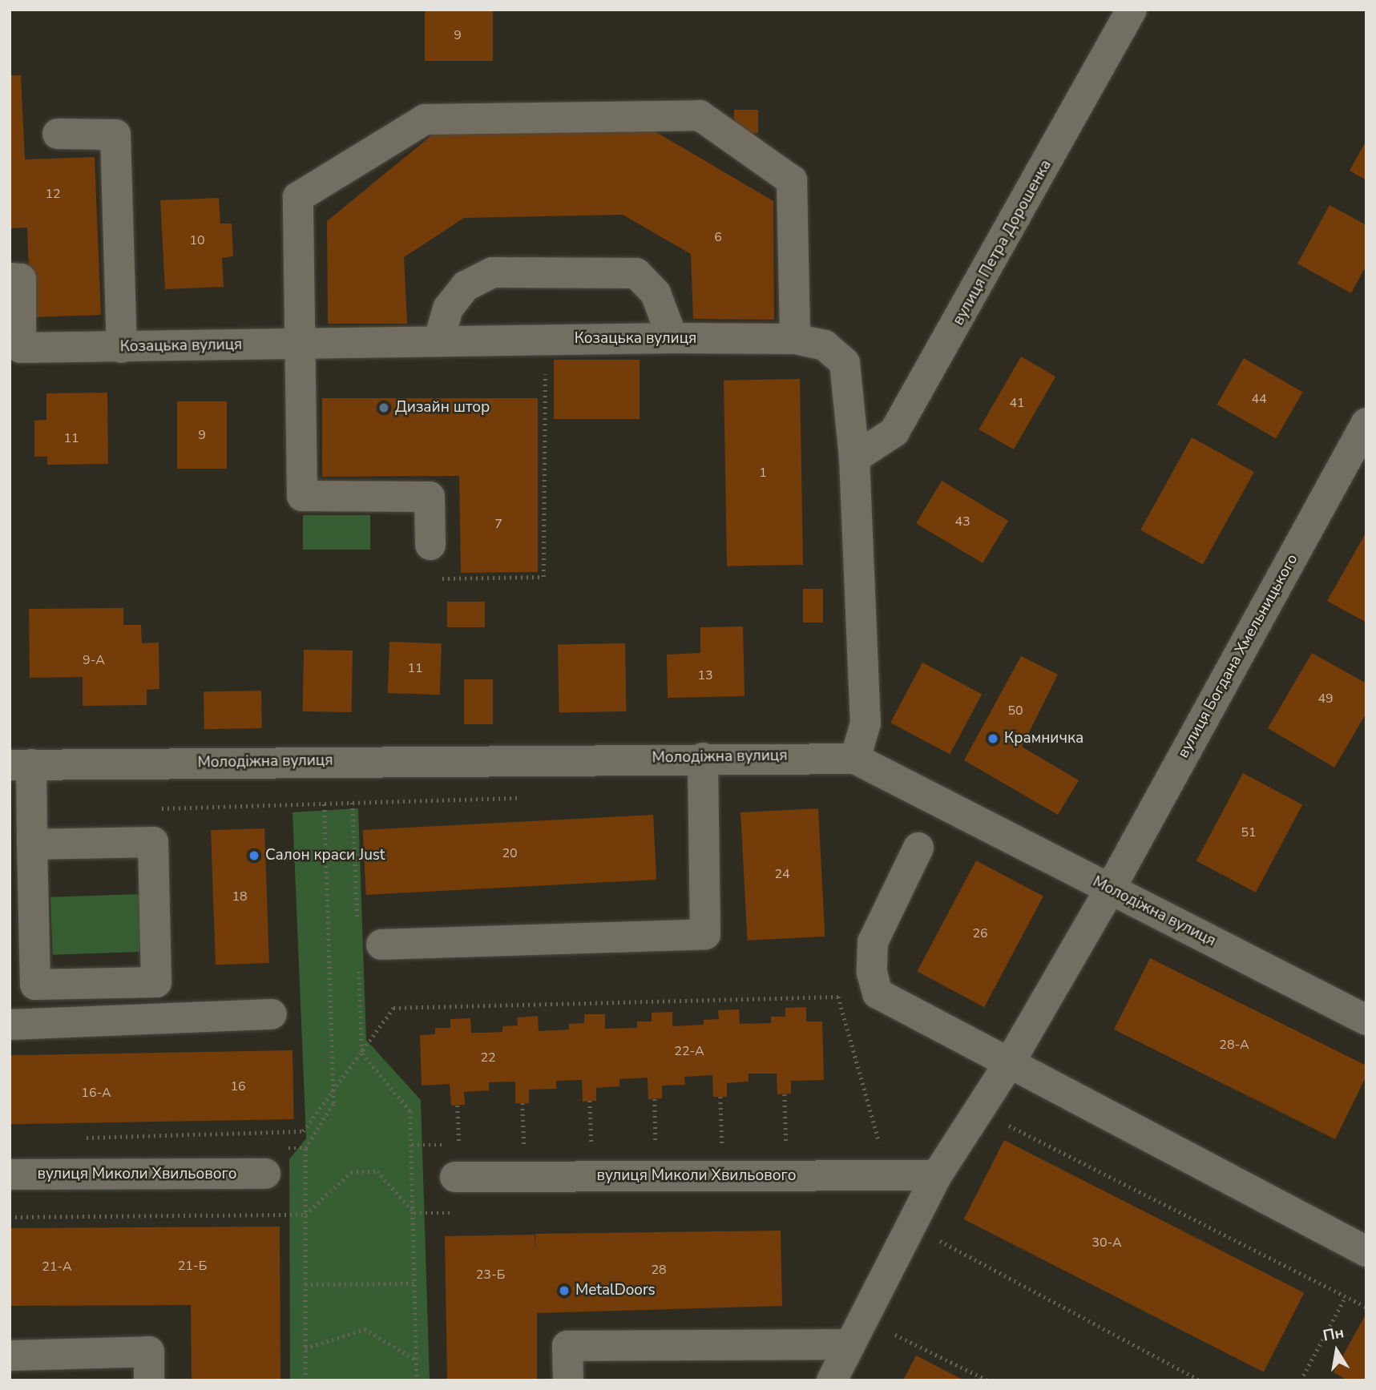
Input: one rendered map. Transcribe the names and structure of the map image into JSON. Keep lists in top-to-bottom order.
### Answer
{
  "streets": {
    "street": [
      "вулиця Петра Дорошенка",
      "Козацька вулиця",
      "вулиця Богдана Хмельницького",
      "Молодіжна вулиця",
      "вулиця Миколи Хвильового"
    ]
  },
  "crossings": [
    ["вулиця Петра Дорошенка", "Козацька вулиця"],
    ["Козацька вулиця", "Молодіжна вулиця"],
    ["вулиця Богдана Хмельницького", "Молодіжна вулиця"],
    ["вулиця Богдана Хмельницького", "вулиця Миколи Хвильового"]
  ],
  "places": [
    "Дизайн штор",
    "Крамничка",
    "Салон краси Just",
    "MetalDoors"
  ],
  "house_numbers": [
    "9",
    "12",
    "6",
    "10",
    "44",
    "41",
    "9",
    "11",
    "1",
    "43",
    "7",
    "9-А",
    "11",
    "13",
    "49",
    "50",
    "51",
    "20",
    "24",
    "18",
    "26",
    "28-А",
    "22-А",
    "22",
    "16",
    "16-А",
    "30-А",
    "21-Б",
    "21-А",
    "28",
    "23-Б"
  ],
  "north": "top"
}
